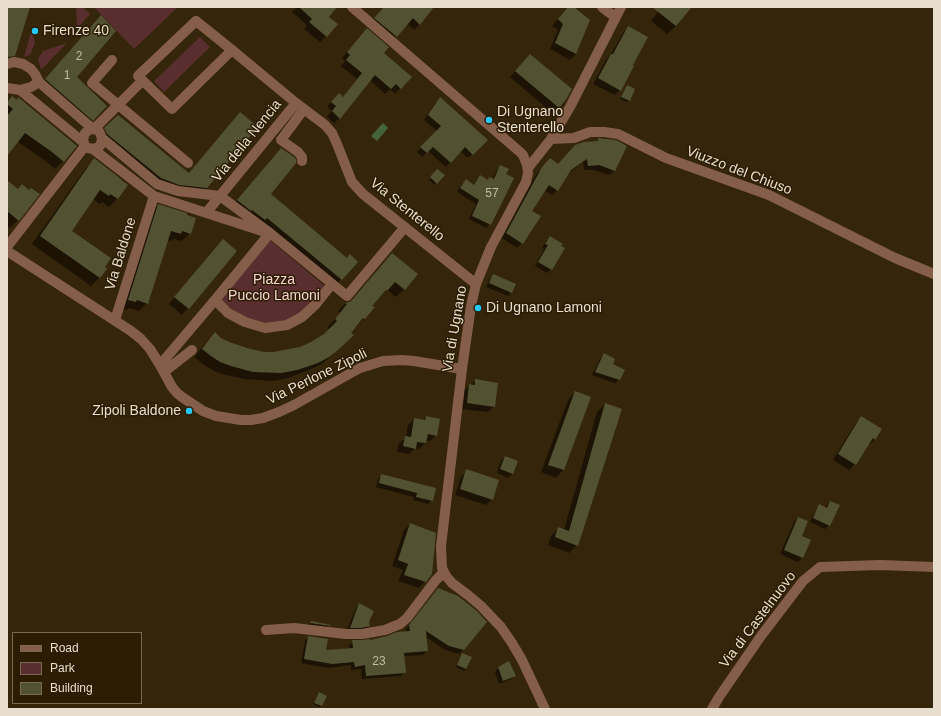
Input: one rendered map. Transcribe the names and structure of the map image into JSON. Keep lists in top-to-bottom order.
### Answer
{
  "streets": {
    "street": [
      "Via della Nencia",
      "Viuzzo del Chiuso",
      "Via Stenterello",
      "Via Baldone",
      "Via di Ugnano",
      "Via Perlone Zipoli",
      "Via di Castelnuovo"
    ]
  },
  "crossings": [
    ["Via della Nencia", "Via Stenterello"],
    ["Via Stenterello", "Via di Ugnano"],
    ["Via Baldone", "Via Perlone Zipoli"],
    ["Via di Ugnano", "Via Perlone Zipoli"]
  ],
  "parks": ["Piazza Puccio Lamoni"],
  "places": [
    "Firenze 40",
    "Di Ugnano Stenterello",
    "Di Ugnano Lamoni",
    "Zipoli Baldone"
  ],
  "house_numbers": [
    "2",
    "1",
    "57",
    "23"
  ],
  "legend": ["Road", "Park", "Building"]
}
